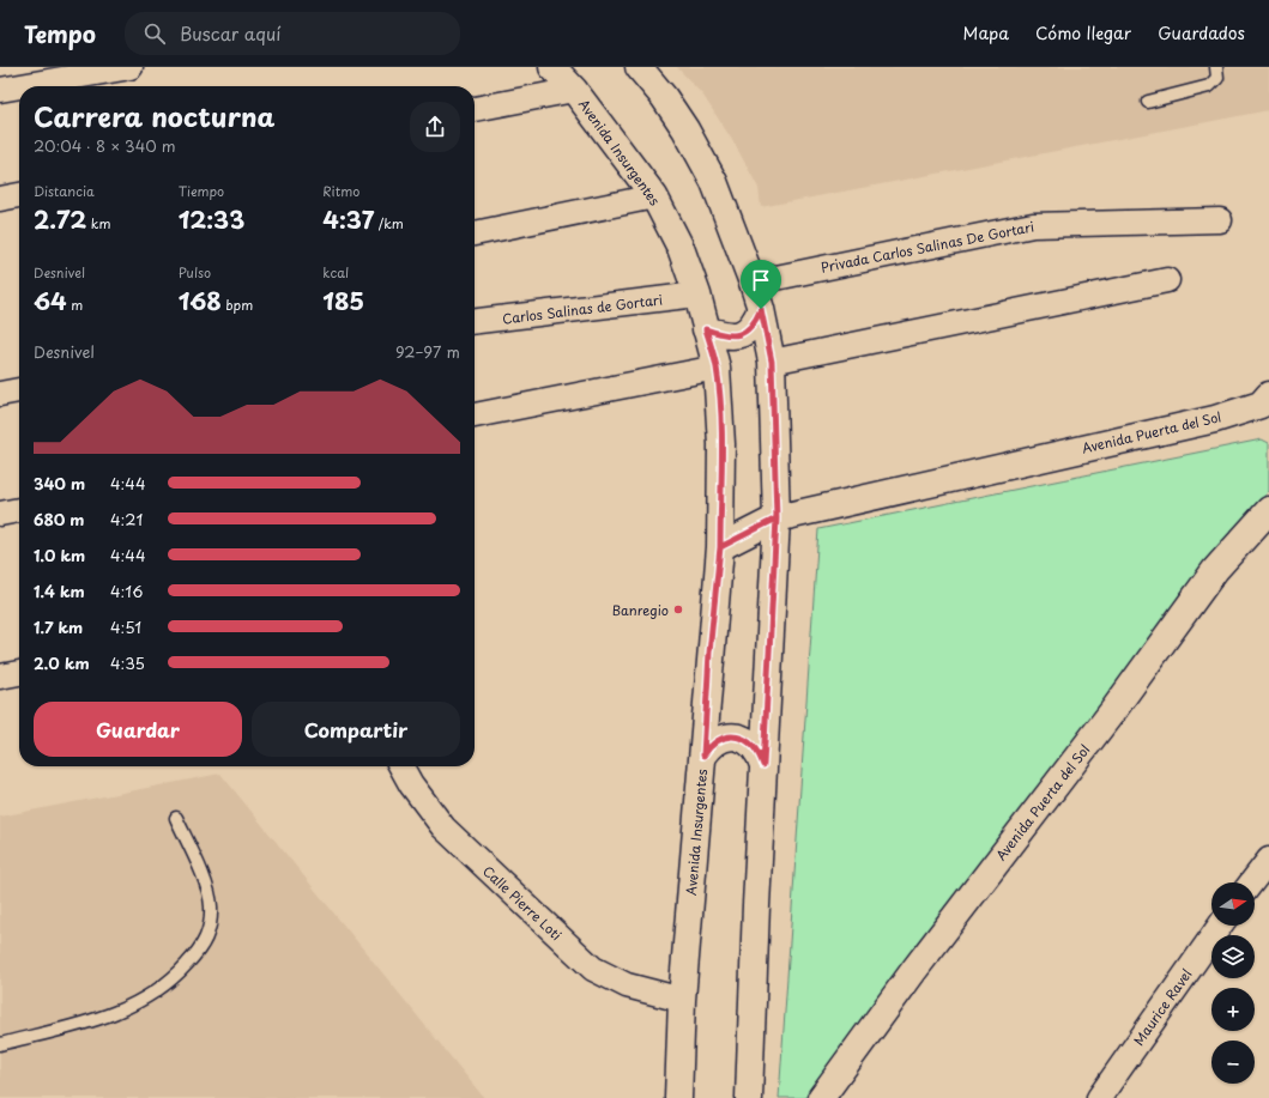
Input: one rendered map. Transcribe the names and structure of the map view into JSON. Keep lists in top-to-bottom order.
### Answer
{
  "streets": {
    "main road": ["Avenida Insurgentes", "Avenida Puerta del Sol"],
    "street": [
      "Privada Carlos Salinas De Gortari",
      "Carlos Salinas de Gortari",
      "Calle Pierre Loti",
      "Maurice Ravel"
    ]
  },
  "crossings": [
    ["Avenida Insurgentes", "Carlos Salinas de Gortari"],
    ["Avenida Insurgentes", "Avenida Puerta del Sol"],
    ["Avenida Insurgentes", "Calle Pierre Loti"]
  ],
  "places": ["Banregio"],
  "north": "right",
  "page": {
    "header": "Tempo",
    "search": "Buscar aquí",
    "nav": ["Mapa", "Cómo llegar", "Guardados"],
    "heading": ["Carrera nocturna", "20:04 · 8 × 340 m"],
    "stats": [
      ["Distancia", "2.72 km"],
      ["Tiempo", "12:33"],
      ["Ritmo", "4:37 /km"],
      ["Desnivel", "64 m"],
      ["Pulso", "168 bpm"],
      ["kcal", "185"]
    ],
    "chart": ["Desnivel", "92–97 m"],
    "list": [
      {
        "name": "340 m",
        "note": "4:44"
      },
      {
        "name": "680 m",
        "note": "4:21"
      },
      {
        "name": "1.0 km",
        "note": "4:44"
      },
      {
        "name": "1.4 km",
        "note": "4:16"
      },
      {
        "name": "1.7 km",
        "note": "4:51"
      },
      {
        "name": "2.0 km",
        "note": "4:35"
      }
    ],
    "buttons": ["Guardar", "Compartir"],
    "map_buttons": ["+", "−"]
  }
}
